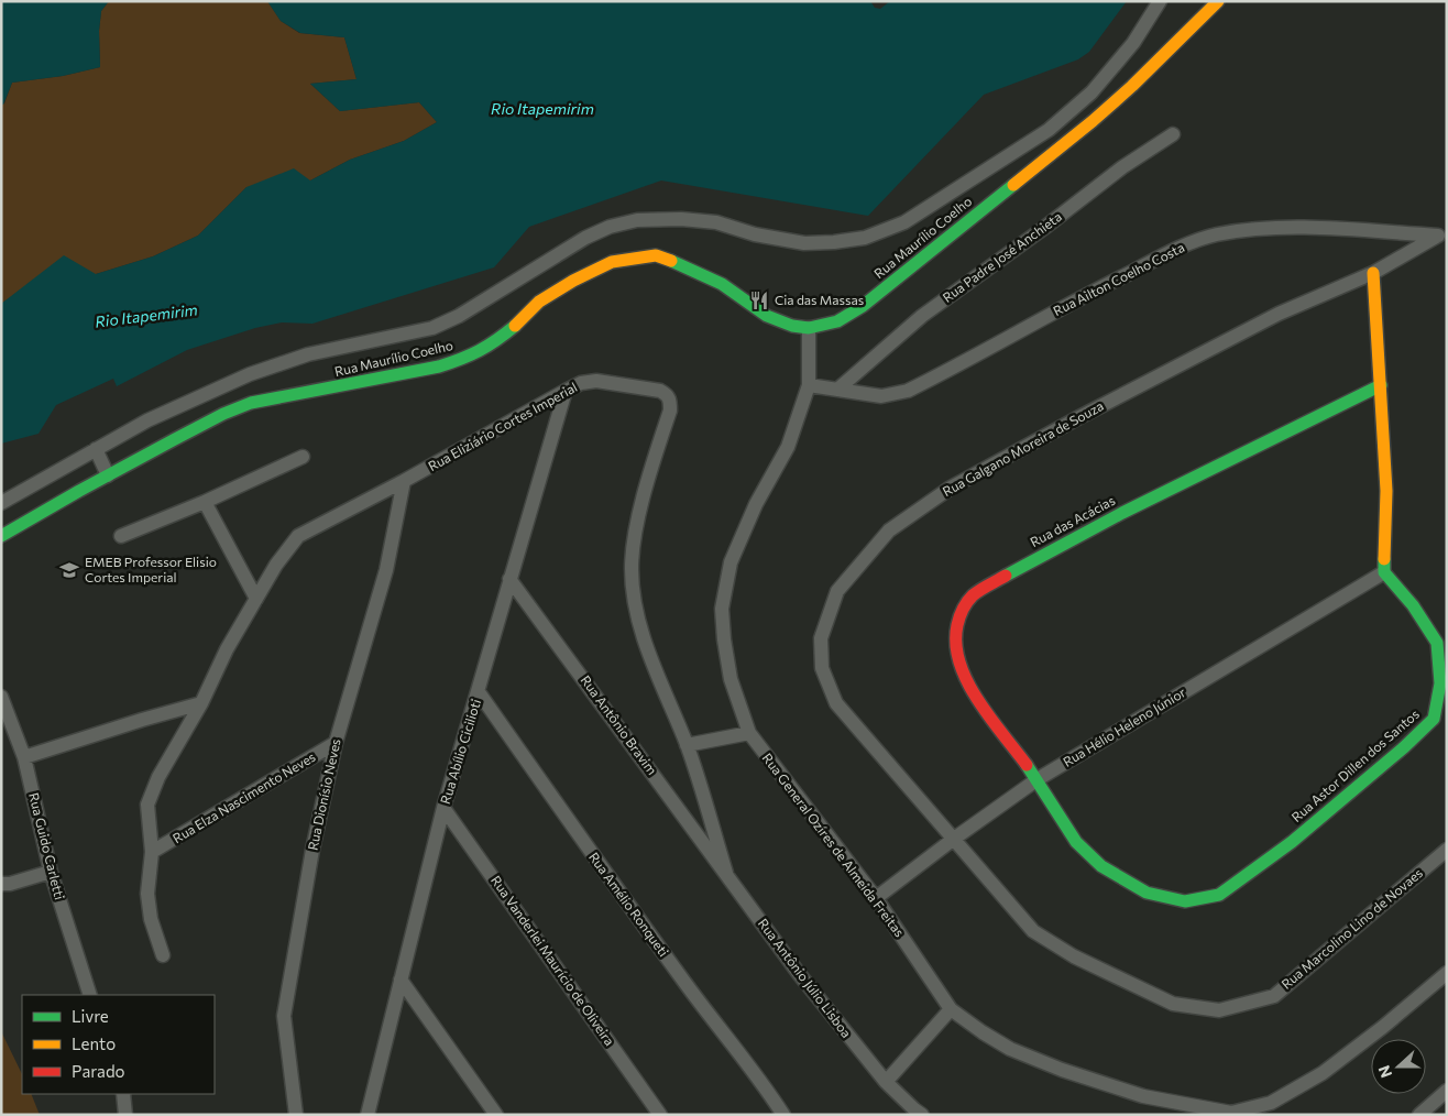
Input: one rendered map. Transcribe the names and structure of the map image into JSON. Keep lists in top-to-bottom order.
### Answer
{
  "streets": {
    "street": [
      "Rua Maurílio Coelho",
      "Rua Padre José Anchieta",
      "Rua Ailton Coelho Costa",
      "Rua Eliziário Cortes Imperial",
      "Rua Galgano Moreira de Souza",
      "Rua das Acácias",
      "Rua Antônio Bravim",
      "Rua Hélio Heleno Júnior",
      "Rua Abílio Cicilioti",
      "Rua Astor Dillen dos Santos",
      "Rua Dionísio Neves",
      "Rua Elza Nascimento Neves",
      "Rua General Ozíres de Almeida Freitas",
      "Rua Guido Carletti",
      "Rua Amélio Ronqueti",
      "Rua Marcolino Lino de Novaes",
      "Rua Vanderlei Maurício de Oliveira",
      "Rua Antônio Júlio Lisboa"
    ]
  },
  "crossings": [
    ["Rua Maurílio Coelho", "Rua General Ozíres de Almeida Freitas"],
    ["Rua Padre José Anchieta", "Rua Ailton Coelho Costa"],
    ["Rua Ailton Coelho Costa", "Rua Galgano Moreira de Souza"],
    ["Rua Ailton Coelho Costa", "Rua General Ozíres de Almeida Freitas"],
    ["Rua Eliziário Cortes Imperial", "Rua Antônio Bravim"],
    ["Rua Eliziário Cortes Imperial", "Rua Abílio Cicilioti"],
    ["Rua Eliziário Cortes Imperial", "Rua Dionísio Neves"],
    ["Rua Eliziário Cortes Imperial", "Rua Elza Nascimento Neves"],
    ["Rua Eliziário Cortes Imperial", "Rua Antônio Júlio Lisboa"],
    ["Rua Galgano Moreira de Souza", "Rua Hélio Heleno Júnior"],
    ["Rua Galgano Moreira de Souza", "Rua Marcolino Lino de Novaes"],
    ["Rua das Acácias", "Rua Hélio Heleno Júnior"],
    ["Rua das Acácias", "Rua Astor Dillen dos Santos"],
    ["Rua Antônio Bravim", "Rua Abílio Cicilioti"],
    ["Rua Antônio Bravim", "Rua Antônio Júlio Lisboa"],
    ["Rua Hélio Heleno Júnior", "Rua Astor Dillen dos Santos"],
    ["Rua Hélio Heleno Júnior", "Rua General Ozíres de Almeida Freitas"],
    ["Rua Hélio Heleno Júnior", "Rua Marcolino Lino de Novaes"],
    ["Rua Abílio Cicilioti", "Rua Amélio Ronqueti"],
    ["Rua Abílio Cicilioti", "Rua Vanderlei Maurício de Oliveira"],
    ["Rua Dionísio Neves", "Rua Elza Nascimento Neves"]
  ],
  "water": ["Rio Itapemirim"],
  "places": {
    "restaurant": ["Cia das Massas"],
    "school or university": ["EMEB Professor Elisio Cortes Imperial"]
  },
  "legend": ["Livre", "Lento", "Parado"],
  "north": "left"
}
